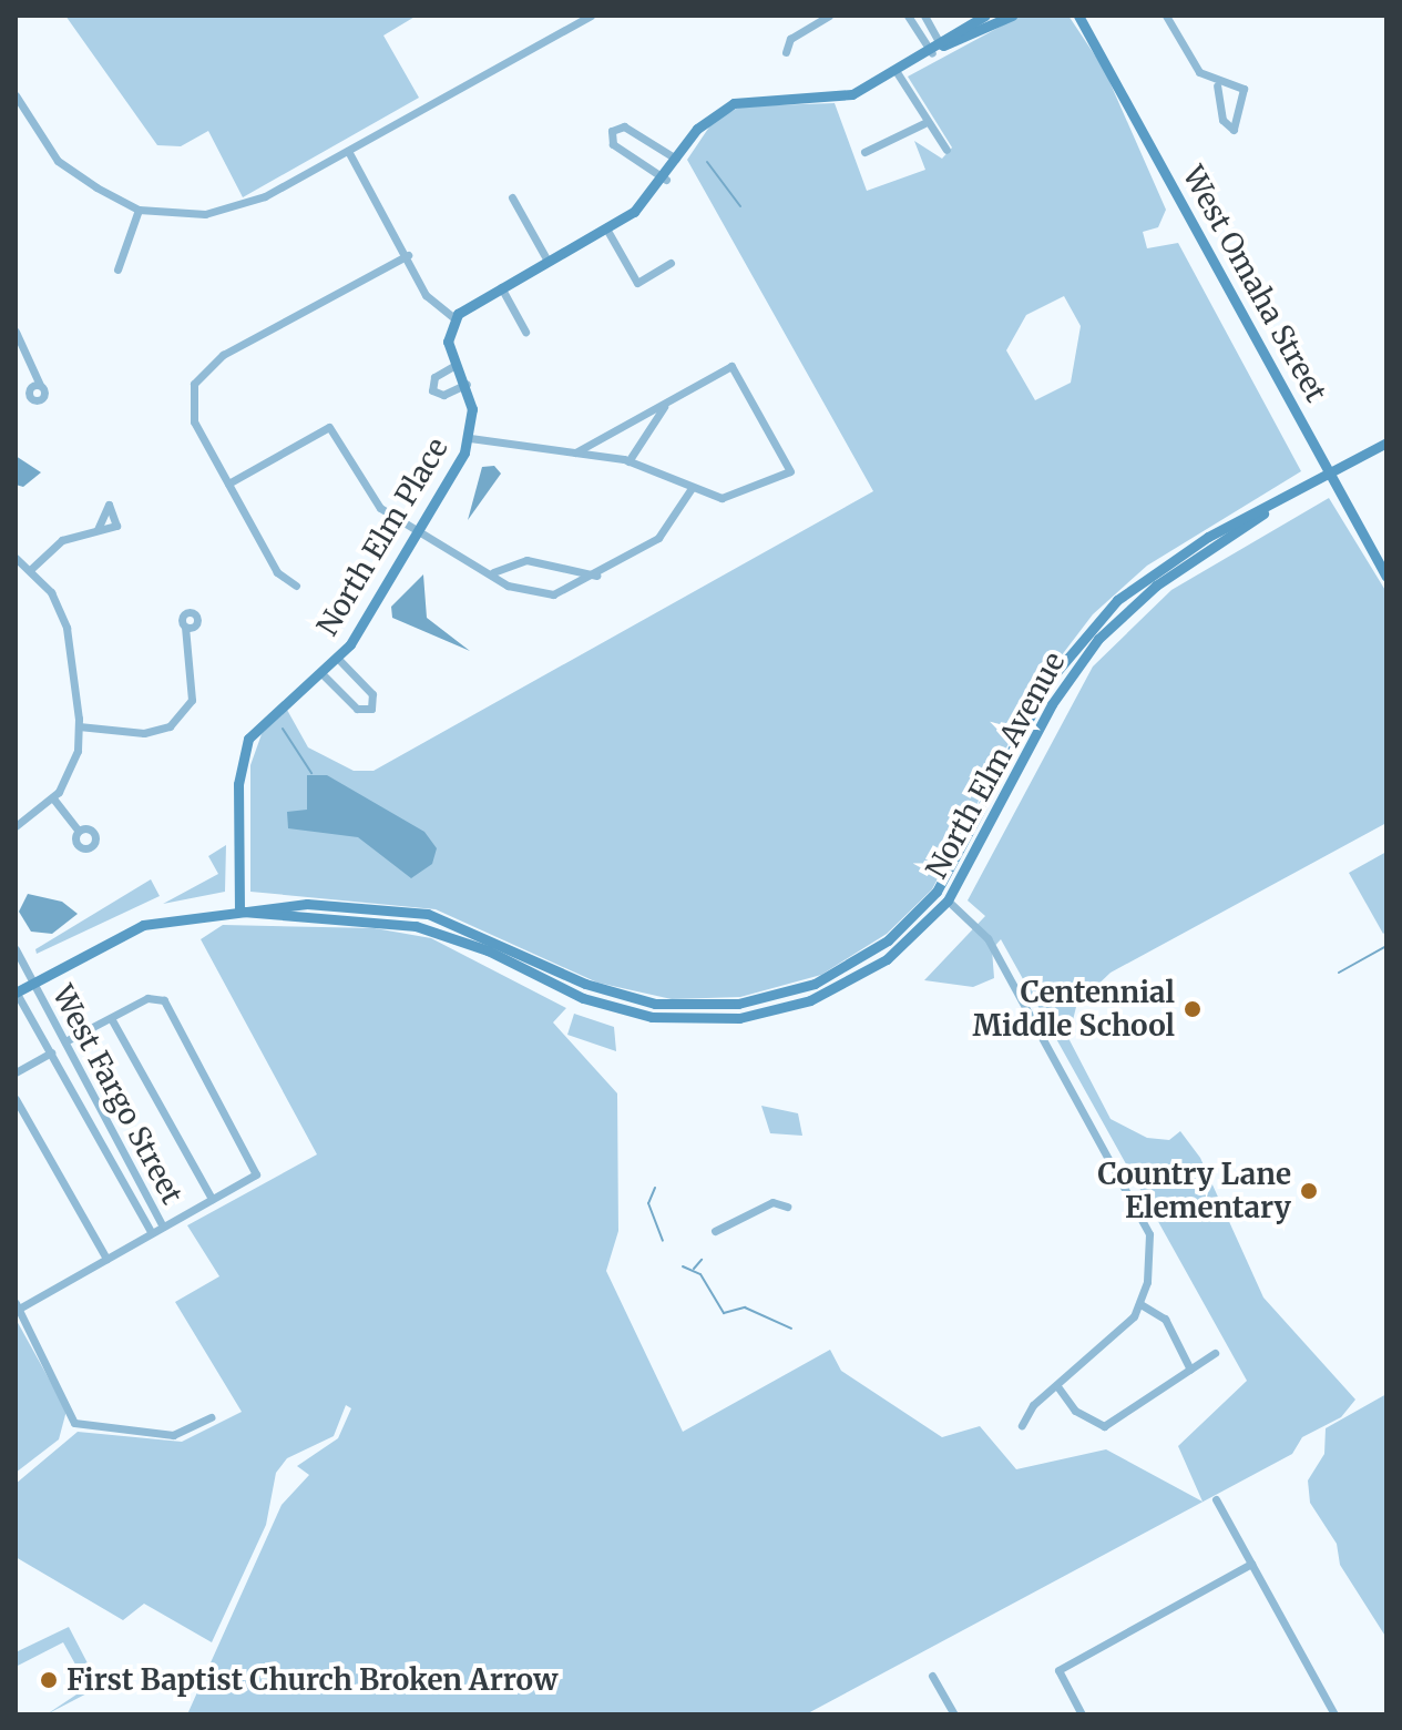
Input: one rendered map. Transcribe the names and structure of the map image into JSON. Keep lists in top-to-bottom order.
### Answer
{
  "streets": {
    "main road": ["West Omaha Street", "North Elm Place", "North Elm Avenue"],
    "street": ["West Fargo Street"]
  },
  "crossings": [
    ["North Elm Place", "North Elm Avenue"]
  ],
  "places": ["Centennial Middle School", "Country Lane Elementary", "First Baptist Church Broken Arrow"]
}
